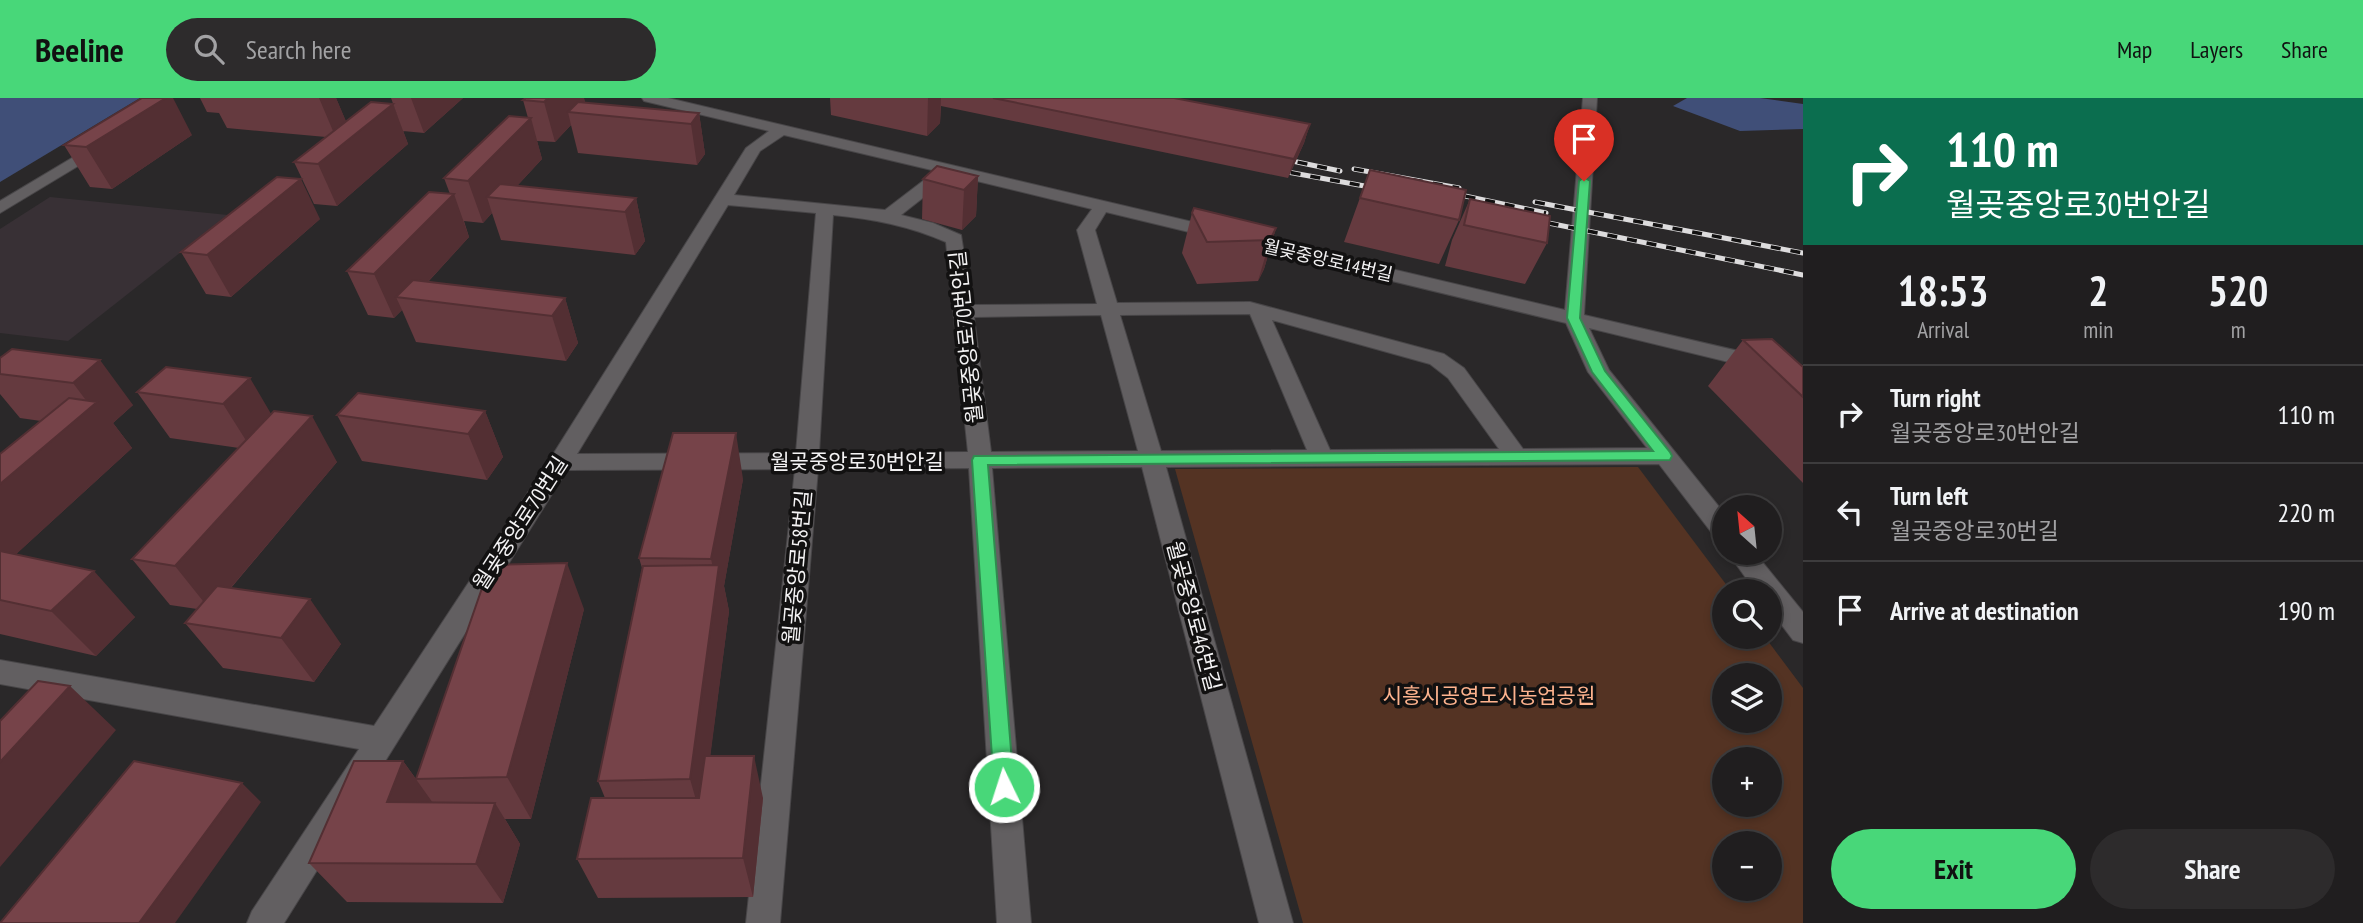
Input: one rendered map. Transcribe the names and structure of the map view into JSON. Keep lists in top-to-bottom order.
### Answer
{
  "streets": {
    "street": [
      "월곶중앙로14번길",
      "월곶중앙로70번안길",
      "월곶중앙로30번안길",
      "월곶중앙로70번길",
      "월곶중앙로58번길",
      "월곶중앙로46번길"
    ]
  },
  "crossings": [
    ["월곶중앙로14번길", "월곶중앙로70번길"],
    ["월곶중앙로14번길", "월곶중앙로46번길"],
    ["월곶중앙로70번안길", "월곶중앙로30번안길"],
    ["월곶중앙로70번안길", "월곶중앙로70번길"],
    ["월곶중앙로70번안길", "월곶중앙로58번길"],
    ["월곶중앙로30번안길", "월곶중앙로70번길"],
    ["월곶중앙로30번안길", "월곶중앙로58번길"],
    ["월곶중앙로30번안길", "월곶중앙로46번길"]
  ],
  "parks": ["시흥시공영도시농업공원"],
  "north": "top left",
  "page": {
    "header": "Beeline",
    "search": "Search here",
    "nav": ["Map", "Layers", "Share"],
    "turn": ["110 m", "월곶중앙로30번안길"],
    "eta": [
      "18:53",
      "Arrival",
      "2",
      "min",
      "520",
      "m"
    ],
    "list": [
      {
        "name": "Turn right",
        "note": "월곶중앙로30번안길",
        "value": "110 m"
      },
      {
        "name": "Turn left",
        "note": "월곶중앙로30번길",
        "value": "220 m"
      },
      {
        "name": "Arrive at destination",
        "value": "190 m"
      }
    ],
    "map_buttons": ["+", "−"],
    "buttons": ["Exit", "Share"]
  }
}
